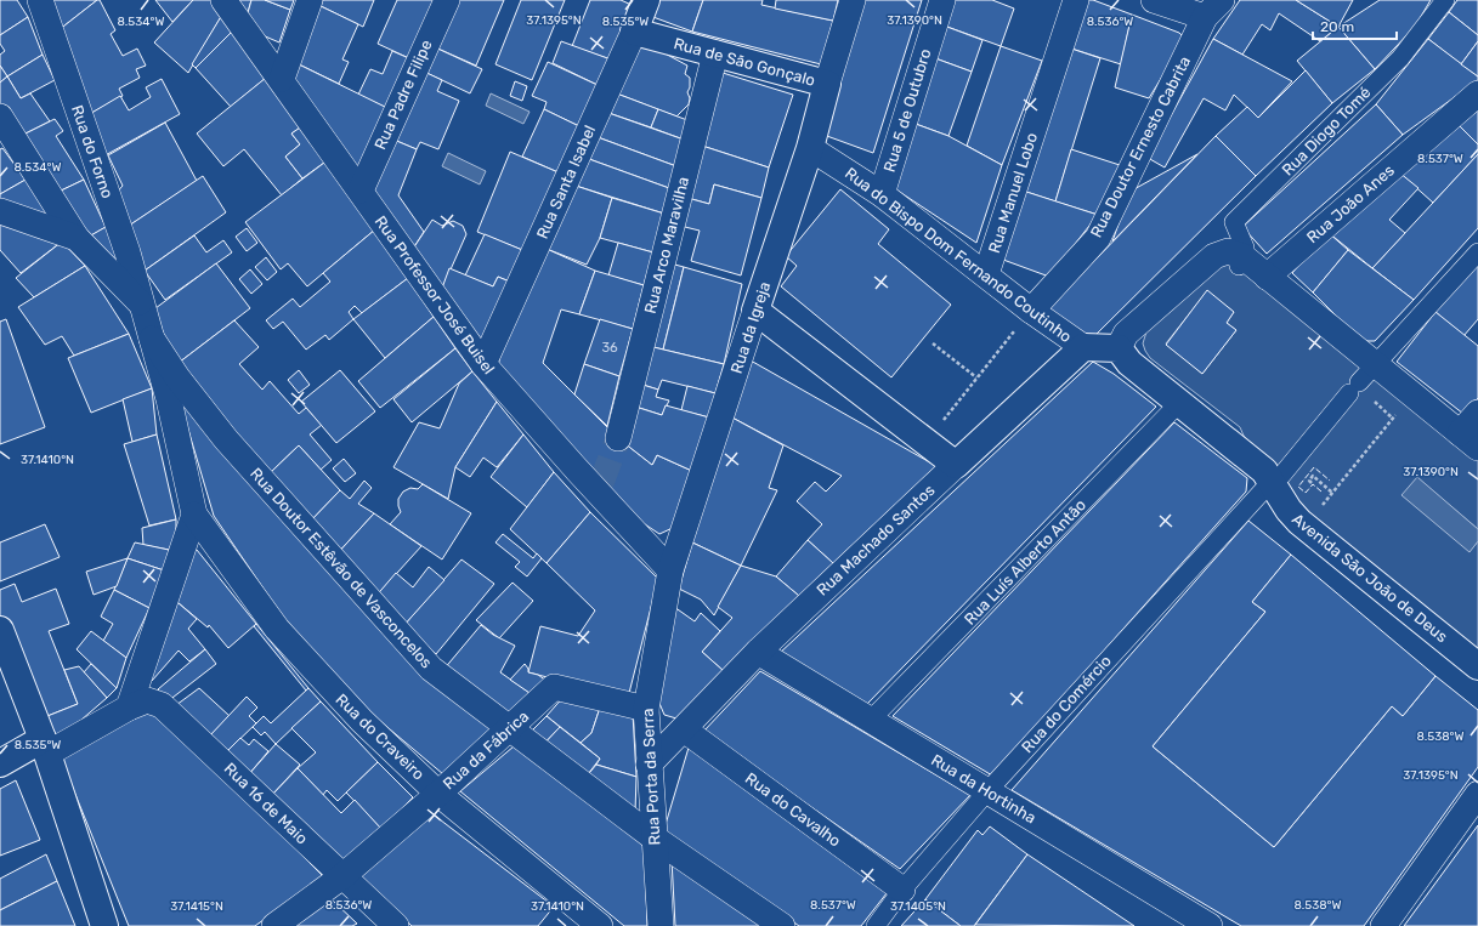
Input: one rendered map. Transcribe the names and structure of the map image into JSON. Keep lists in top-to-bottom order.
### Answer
{
  "streets": {
    "street": [
      "Rua de São Gonçalo",
      "Rua Padre Filipe",
      "Rua 5 de Outubro",
      "Rua Diogo Tomé",
      "Rua Doutor Ernesto Cabrita",
      "Rua do Forno",
      "Rua Santa Isabel",
      "Rua Manuel Lobo",
      "Rua João Anes",
      "Rua Arco Maravilha",
      "Rua do Bispo Dom Fernando Coutinho",
      "Rua Professor José Buisel",
      "Rua da Igreja",
      "Rua Machado Santos",
      "Rua Luís Alberto Antão",
      "Rua Doutor Estêvão de Vasconcelos",
      "Avenida São João de Deus",
      "Rua do Comércio",
      "Rua do Craveiro",
      "Rua da Fábrica",
      "Rua Porta da Serra",
      "Rua da Hortinha",
      "Rua 16 de Maio",
      "Rua do Cavalho"
    ]
  },
  "crossings": [
    ["Rua de São Gonçalo", "Rua Santa Isabel"],
    ["Rua de São Gonçalo", "Rua Arco Maravilha"],
    ["Rua de São Gonçalo", "Rua da Igreja"],
    ["Rua Padre Filipe", "Rua Professor José Buisel"],
    ["Rua 5 de Outubro", "Rua do Bispo Dom Fernando Coutinho"],
    ["Rua Doutor Ernesto Cabrita", "Rua do Bispo Dom Fernando Coutinho"],
    ["Rua do Forno", "Rua Doutor Estêvão de Vasconcelos"],
    ["Rua do Forno", "Rua do Craveiro"],
    ["Rua Santa Isabel", "Rua Professor José Buisel"],
    ["Rua Manuel Lobo", "Rua do Bispo Dom Fernando Coutinho"],
    ["Rua do Bispo Dom Fernando Coutinho", "Rua da Igreja"],
    ["Rua do Bispo Dom Fernando Coutinho", "Rua Machado Santos"],
    ["Rua Professor José Buisel", "Rua da Igreja"],
    ["Rua Professor José Buisel", "Rua Porta da Serra"],
    ["Rua da Igreja", "Rua Porta da Serra"],
    ["Rua Machado Santos", "Rua Porta da Serra"],
    ["Rua Machado Santos", "Rua da Hortinha"],
    ["Rua Machado Santos", "Rua do Cavalho"],
    ["Rua Luís Alberto Antão", "Avenida São João de Deus"],
    ["Rua Luís Alberto Antão", "Rua da Hortinha"],
    ["Rua Doutor Estêvão de Vasconcelos", "Rua da Fábrica"],
    ["Rua Doutor Estêvão de Vasconcelos", "Rua Porta da Serra"],
    ["Rua do Comércio", "Rua da Hortinha"],
    ["Rua do Comércio", "Rua do Cavalho"],
    ["Rua do Craveiro", "Rua da Fábrica"],
    ["Rua da Fábrica", "Rua Porta da Serra"],
    ["Rua da Fábrica", "Rua 16 de Maio"]
  ],
  "house_numbers": ["36"],
  "scale_bar": "20 m",
  "coordinates": [
    "37.1395°N",
    "37.1390°N",
    "8.534°W",
    "8.535°W",
    "8.536°W",
    "8.537°W",
    "37.1410°N",
    "8.538°W",
    "37.1415°N",
    "37.1405°N"
  ]
}
